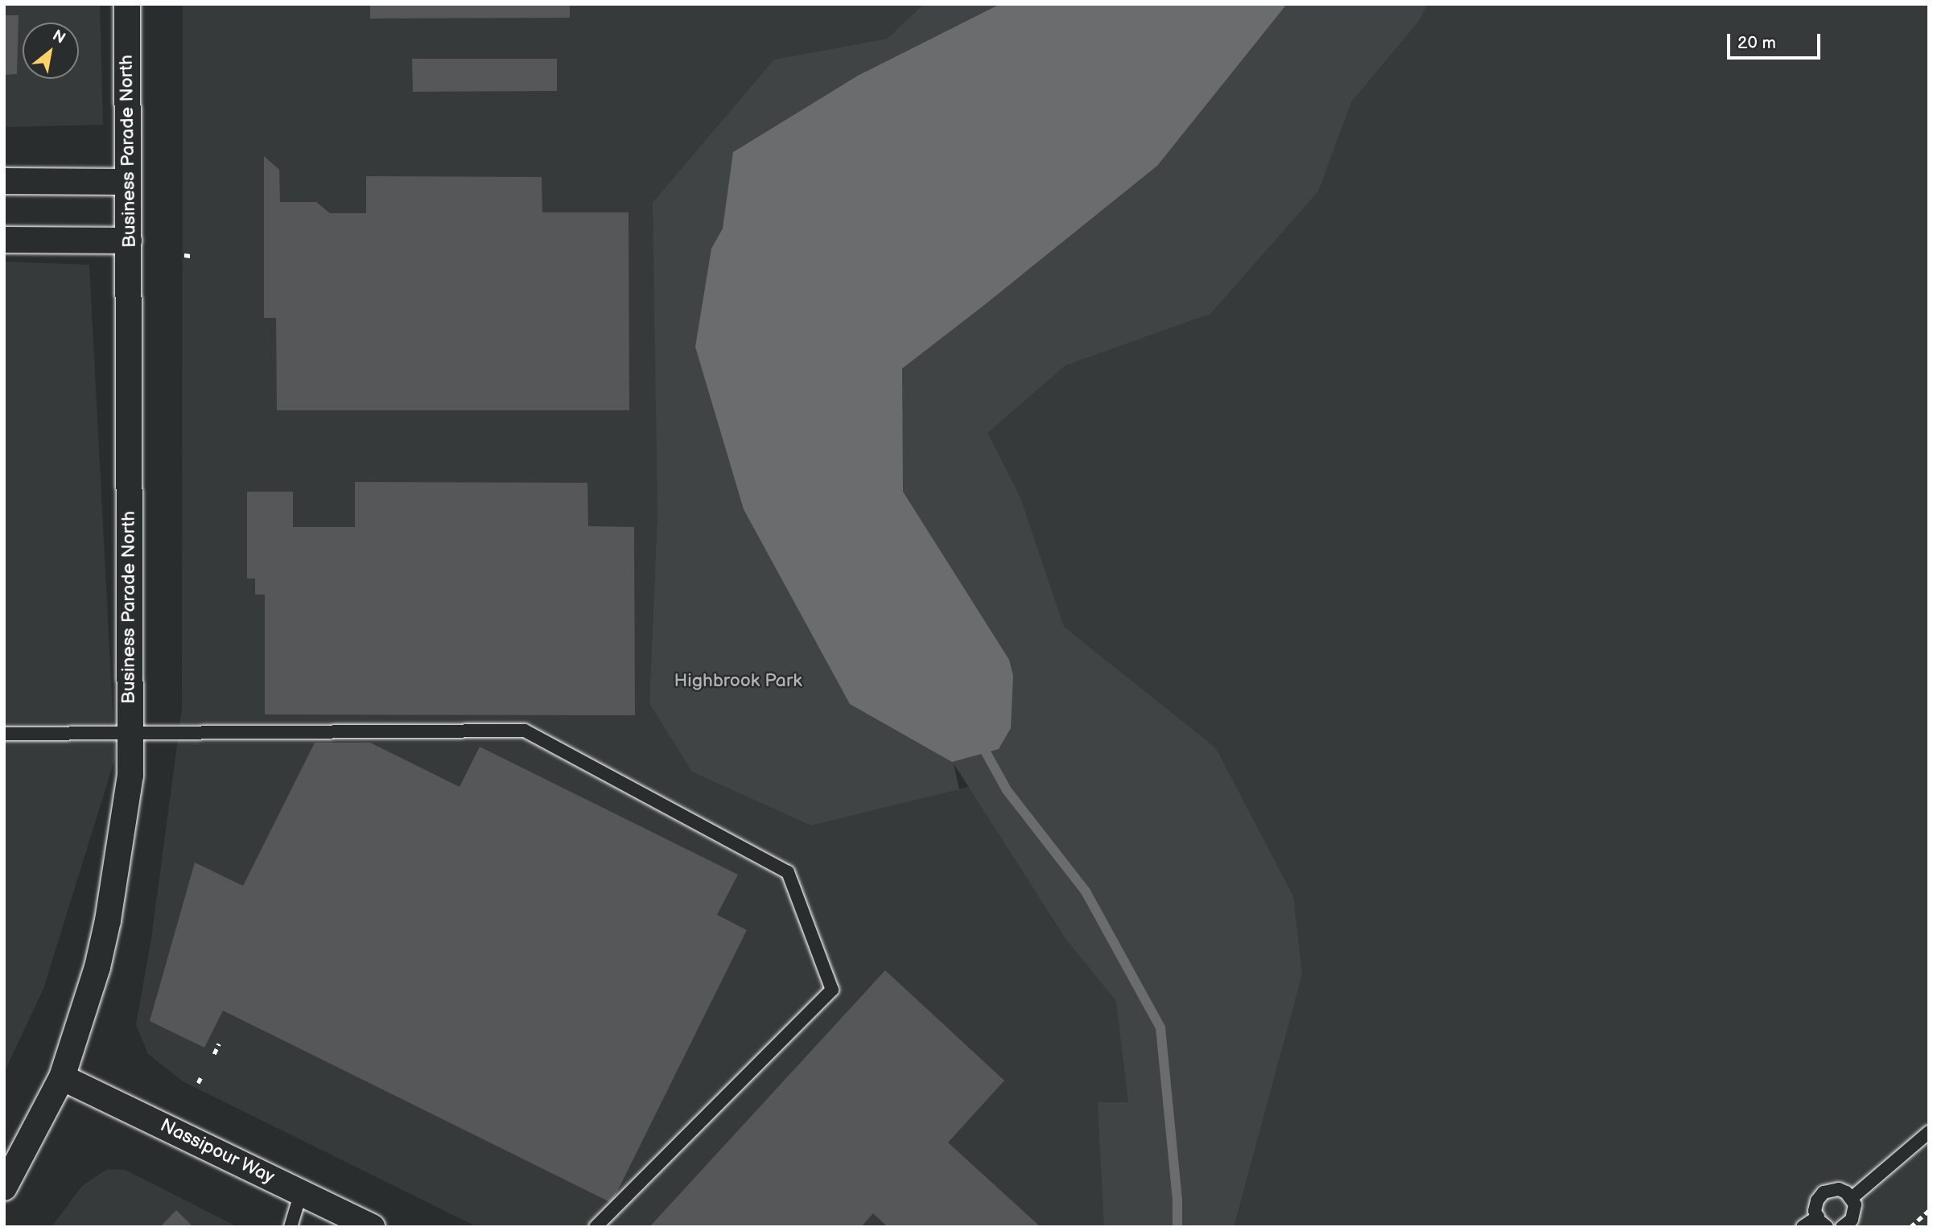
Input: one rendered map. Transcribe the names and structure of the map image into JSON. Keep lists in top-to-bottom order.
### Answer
{
  "streets": {
    "street": ["Business Parade North", "Nassipour Way"]
  },
  "crossings": [
    ["Business Parade North", "Nassipour Way"]
  ],
  "parks": ["Highbrook Park"],
  "scale_bar": "20 m",
  "north": "top right"
}
